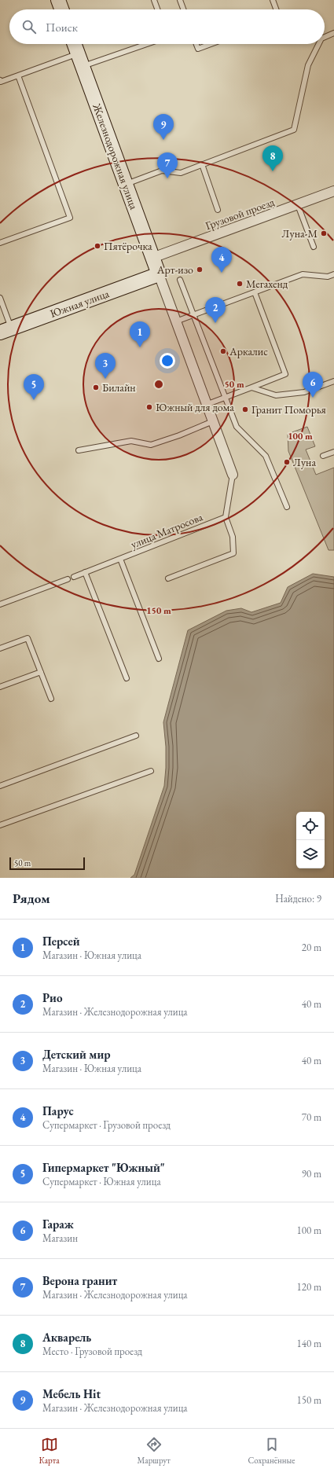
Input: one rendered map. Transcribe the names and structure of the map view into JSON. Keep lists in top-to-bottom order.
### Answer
{
  "streets": {
    "main road": ["Железнодорожная улица", "Южная улица"],
    "street": ["Грузовой проезд"],
    "lane": ["улица Матросова"]
  },
  "crossings": [
    ["Железнодорожная улица", "Грузовой проезд"],
    ["Железнодорожная улица", "Южная улица"]
  ],
  "places": [
    "Луна-М",
    "Пятёрочка",
    "Арт-изо",
    "Мегахенд",
    "Аркалис",
    "Билайн",
    "Южный для дома",
    "Гранит Поморья",
    "Луна"
  ],
  "scale_bar": "50 m",
  "page": {
    "search": "Поиск",
    "pins": [
      "9",
      "8",
      "7",
      "4",
      "2",
      "1",
      "3",
      "6",
      "5"
    ],
    "scale": "50 m",
    "heading": ["Рядом", "Найдено: 9"],
    "list": [
      {
        "mark": "1",
        "name": "Персей",
        "note": "Магазин · Южная улица",
        "value": "20 m"
      },
      {
        "mark": "2",
        "name": "Рио",
        "note": "Магазин · Железнодорожная улица",
        "value": "40 m"
      },
      {
        "mark": "3",
        "name": "Детский мир",
        "note": "Магазин · Южная улица",
        "value": "40 m"
      },
      {
        "mark": "4",
        "name": "Парус",
        "note": "Супермаркет · Грузовой проезд",
        "value": "70 m"
      },
      {
        "mark": "5",
        "name": "Гипермаркет \"Южный\"",
        "note": "Супермаркет · Южная улица",
        "value": "90 m"
      },
      {
        "mark": "6",
        "name": "Гараж",
        "note": "Магазин",
        "value": "100 m"
      },
      {
        "mark": "7",
        "name": "Верона гранит",
        "note": "Магазин · Железнодорожная улица",
        "value": "120 m"
      },
      {
        "mark": "8",
        "name": "Акварель",
        "note": "Место · Грузовой проезд",
        "value": "140 m"
      },
      {
        "mark": "9",
        "name": "Мебель Hit",
        "note": "Магазин · Железнодорожная улица",
        "value": "150 m"
      }
    ],
    "nav": ["Карта", "Маршрут", "Сохранённые"]
  },
  "rings": ["50 m", "100 m", "150 m"]
}
